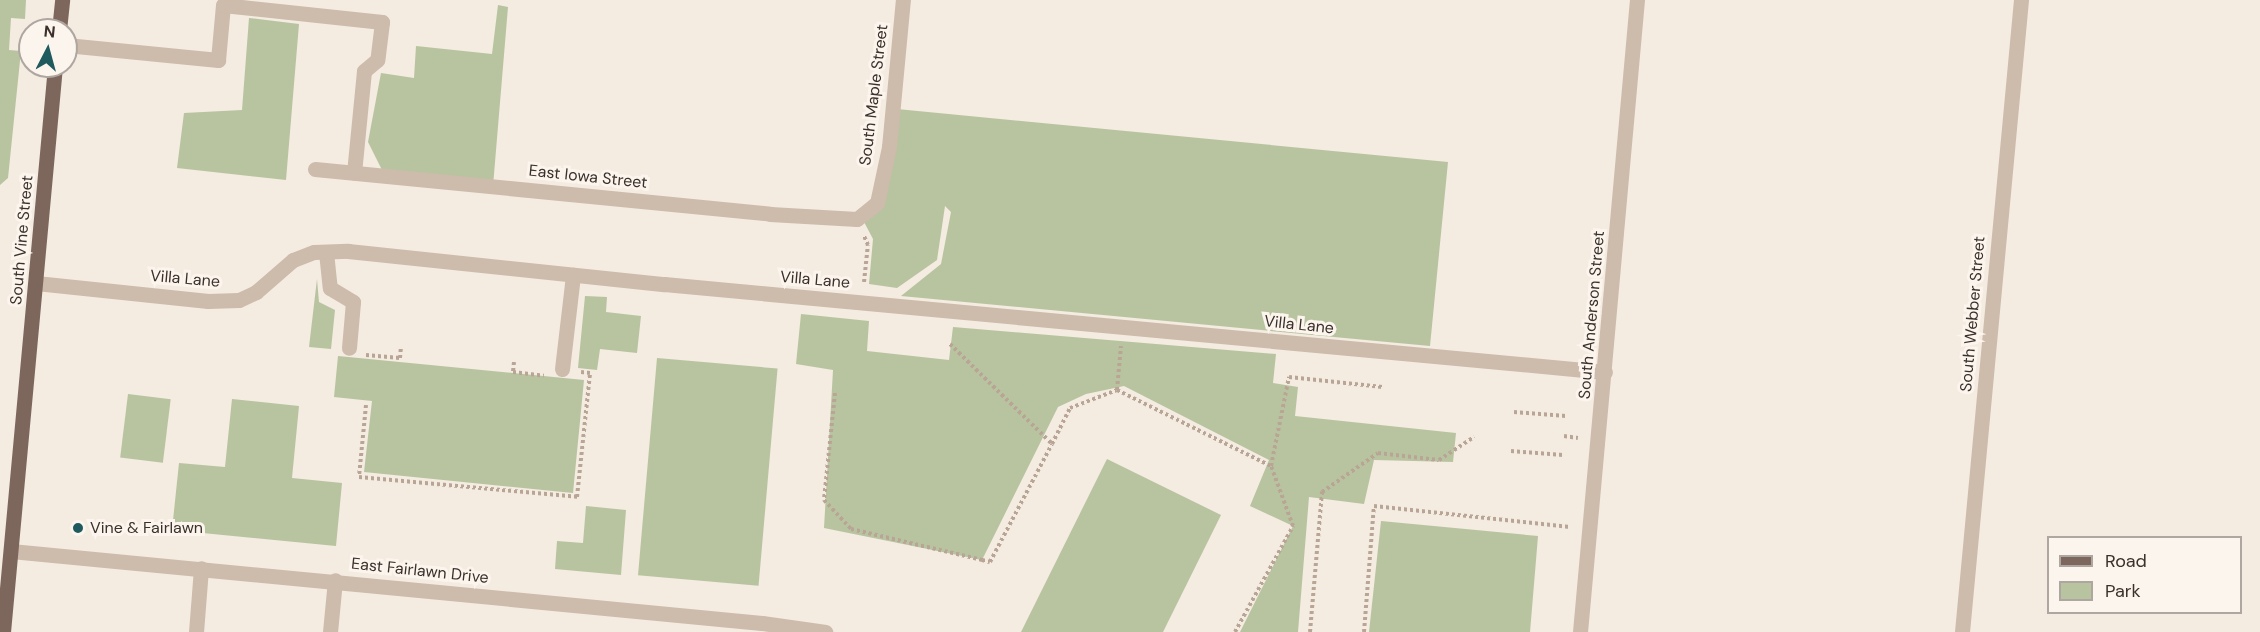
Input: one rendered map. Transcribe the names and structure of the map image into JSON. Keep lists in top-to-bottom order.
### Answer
{
  "streets": {
    "main road": ["South Vine Street"],
    "street": [
      "South Maple Street",
      "East Iowa Street",
      "Villa Lane",
      "South Webber Street",
      "South Anderson Street",
      "East Fairlawn Drive"
    ]
  },
  "crossings": [
    ["South Maple Street", "East Iowa Street"],
    ["South Vine Street", "Villa Lane"],
    ["South Vine Street", "East Fairlawn Drive"],
    ["Villa Lane", "South Anderson Street"]
  ],
  "places": ["Vine & Fairlawn"],
  "legend": ["Road", "Park"],
  "north": "top"
}
